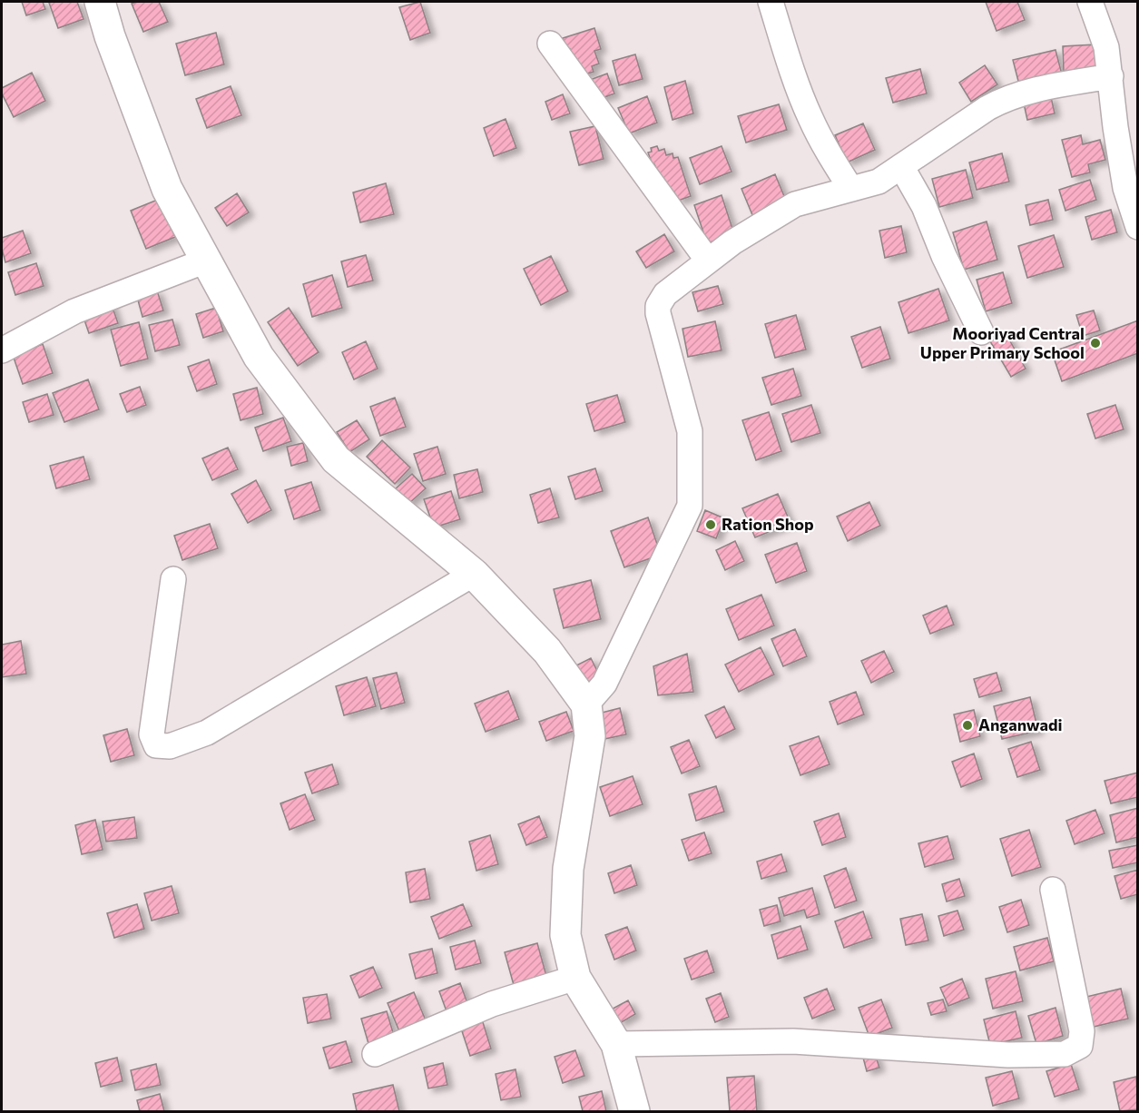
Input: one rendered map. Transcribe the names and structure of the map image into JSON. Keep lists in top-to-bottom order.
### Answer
{
  "places": ["Mooriyad Central Upper Primary School", "Ration Shop", "Anganwadi"]
}
